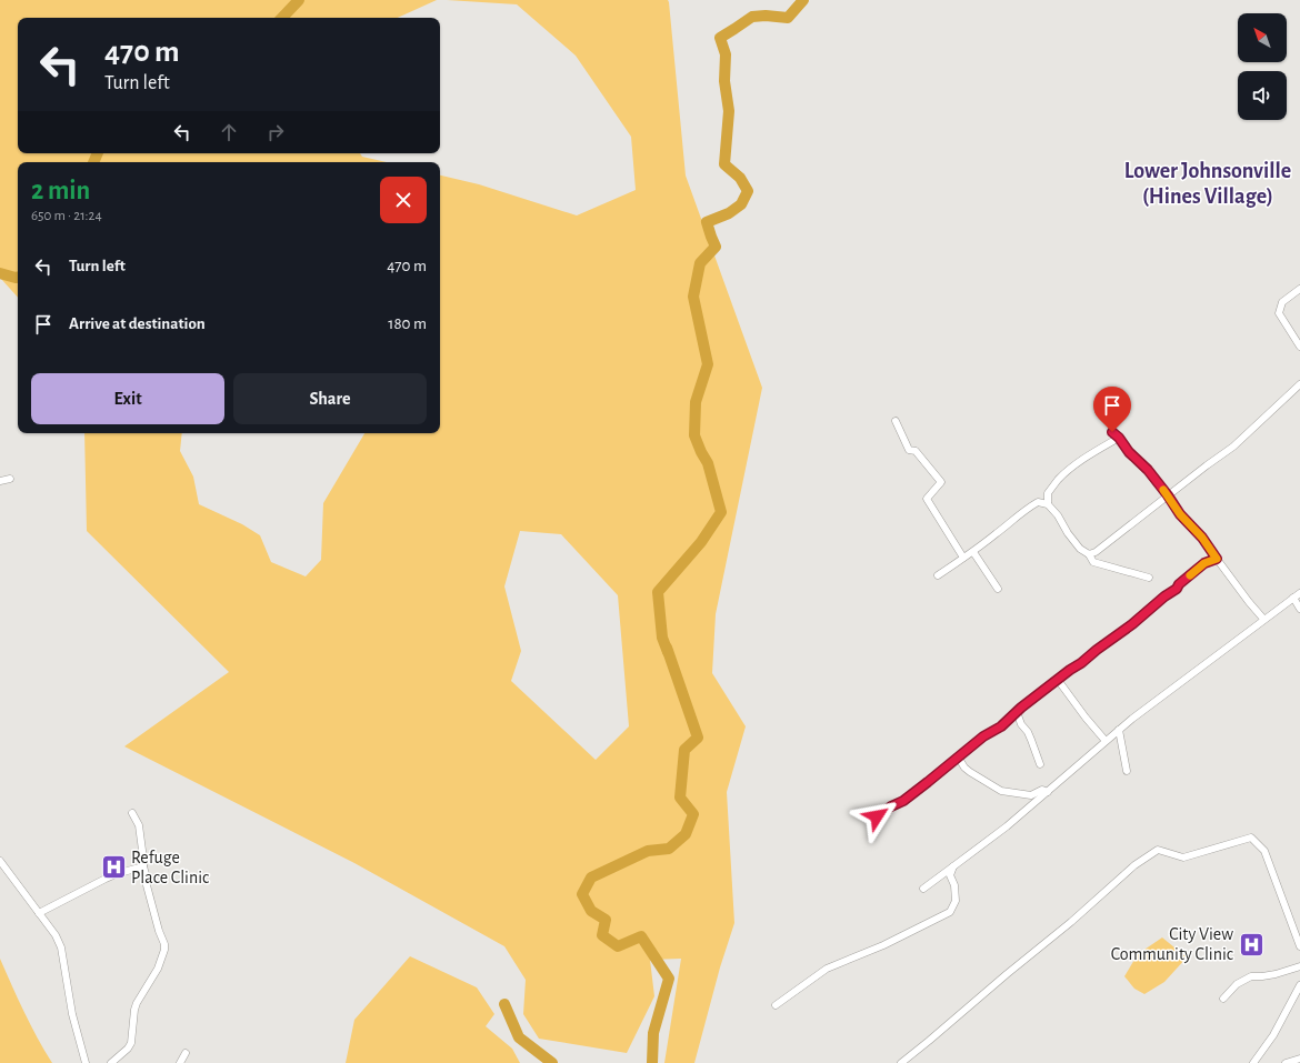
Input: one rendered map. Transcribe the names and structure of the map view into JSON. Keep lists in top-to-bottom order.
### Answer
{
  "districts": ["Lower Johnsonville (Hines Village)"],
  "places": {
    "hospital": ["Refuge Place Clinic", "City View Community Clinic"]
  },
  "north": "top left",
  "page": {
    "turn": ["470 m", "Turn left"],
    "heading": ["2 min", "650 m · 21:24"],
    "list": [
      {
        "name": "Turn left",
        "value": "470 m"
      },
      {
        "name": "Arrive at destination",
        "value": "180 m"
      }
    ],
    "buttons": ["Exit", "Share"]
  }
}
